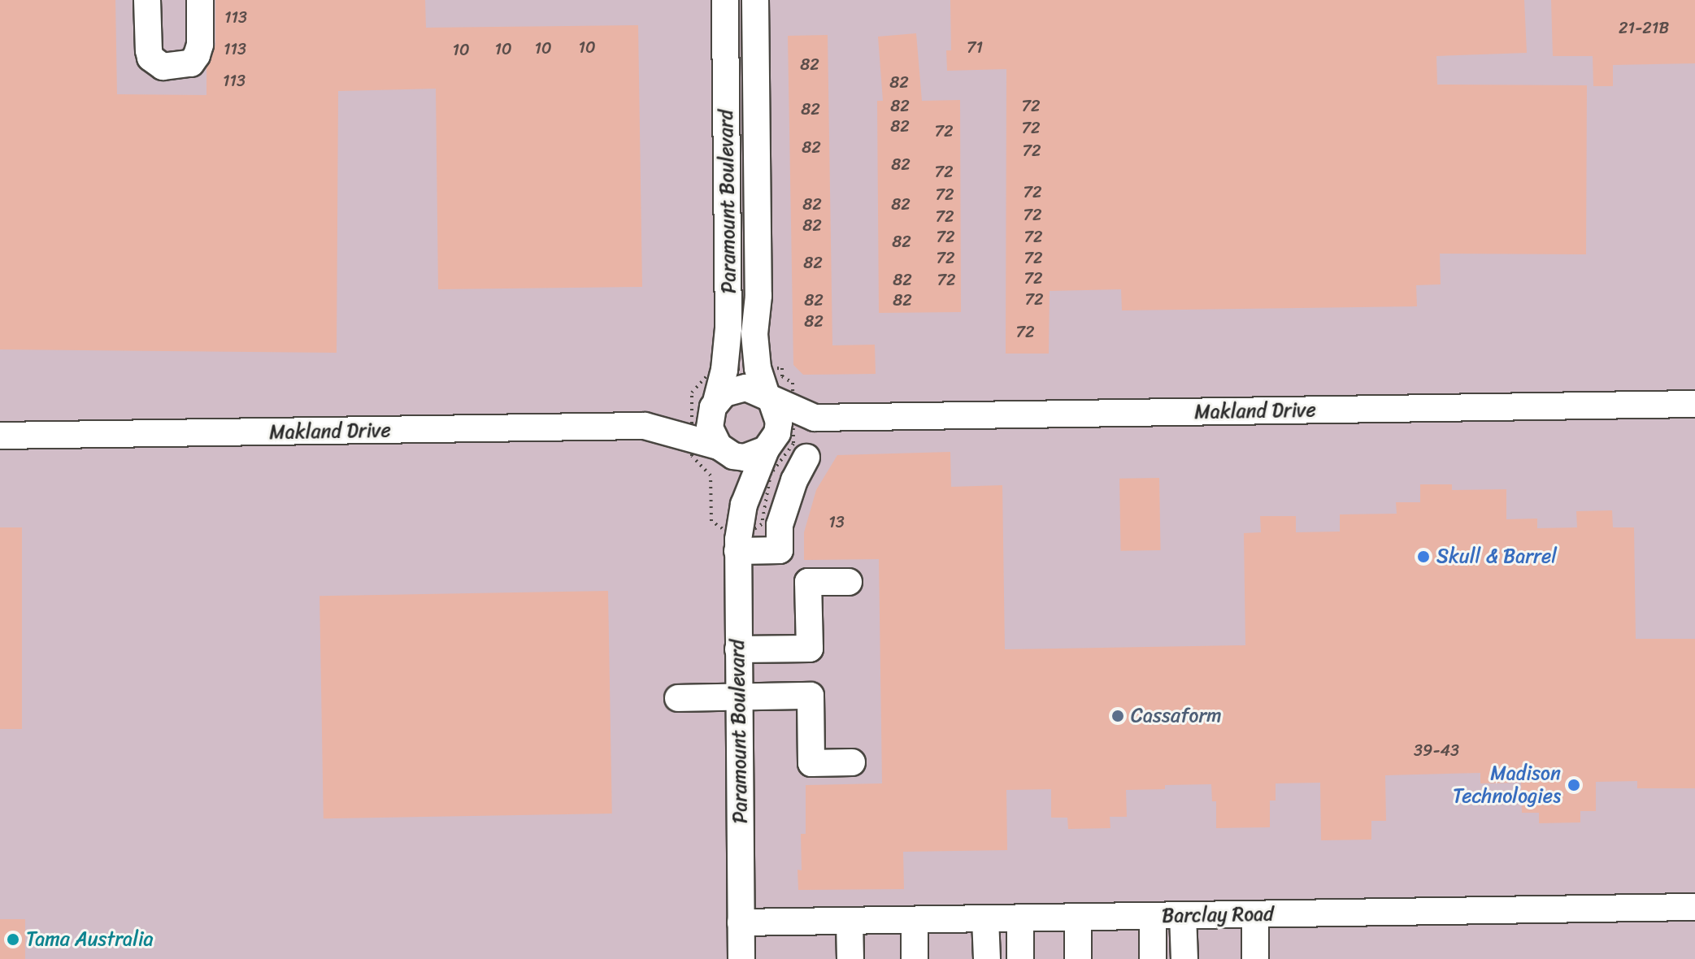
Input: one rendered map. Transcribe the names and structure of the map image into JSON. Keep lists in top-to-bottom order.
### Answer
{
  "streets": {
    "street": ["Paramount Boulevard", "Makland Drive", "Barclay Road"]
  },
  "crossings": [
    ["Paramount Boulevard", "Makland Drive"],
    ["Paramount Boulevard", "Barclay Road"]
  ],
  "places": [
    "Skull & Barrel",
    "Cassaform",
    "Madison Technologies",
    "Tama Australia"
  ],
  "house_numbers": [
    "113",
    "21-21B",
    "10",
    "71",
    "10",
    "113",
    "10",
    "10",
    "82",
    "113",
    "82",
    "82",
    "72",
    "82",
    "82",
    "72",
    "72",
    "82",
    "72",
    "82",
    "72",
    "72",
    "72",
    "82",
    "82",
    "72",
    "72",
    "82",
    "72",
    "72",
    "82",
    "72",
    "72",
    "82",
    "72",
    "82",
    "72",
    "72",
    "82",
    "82",
    "82",
    "72",
    "13",
    "39-43"
  ]
}
